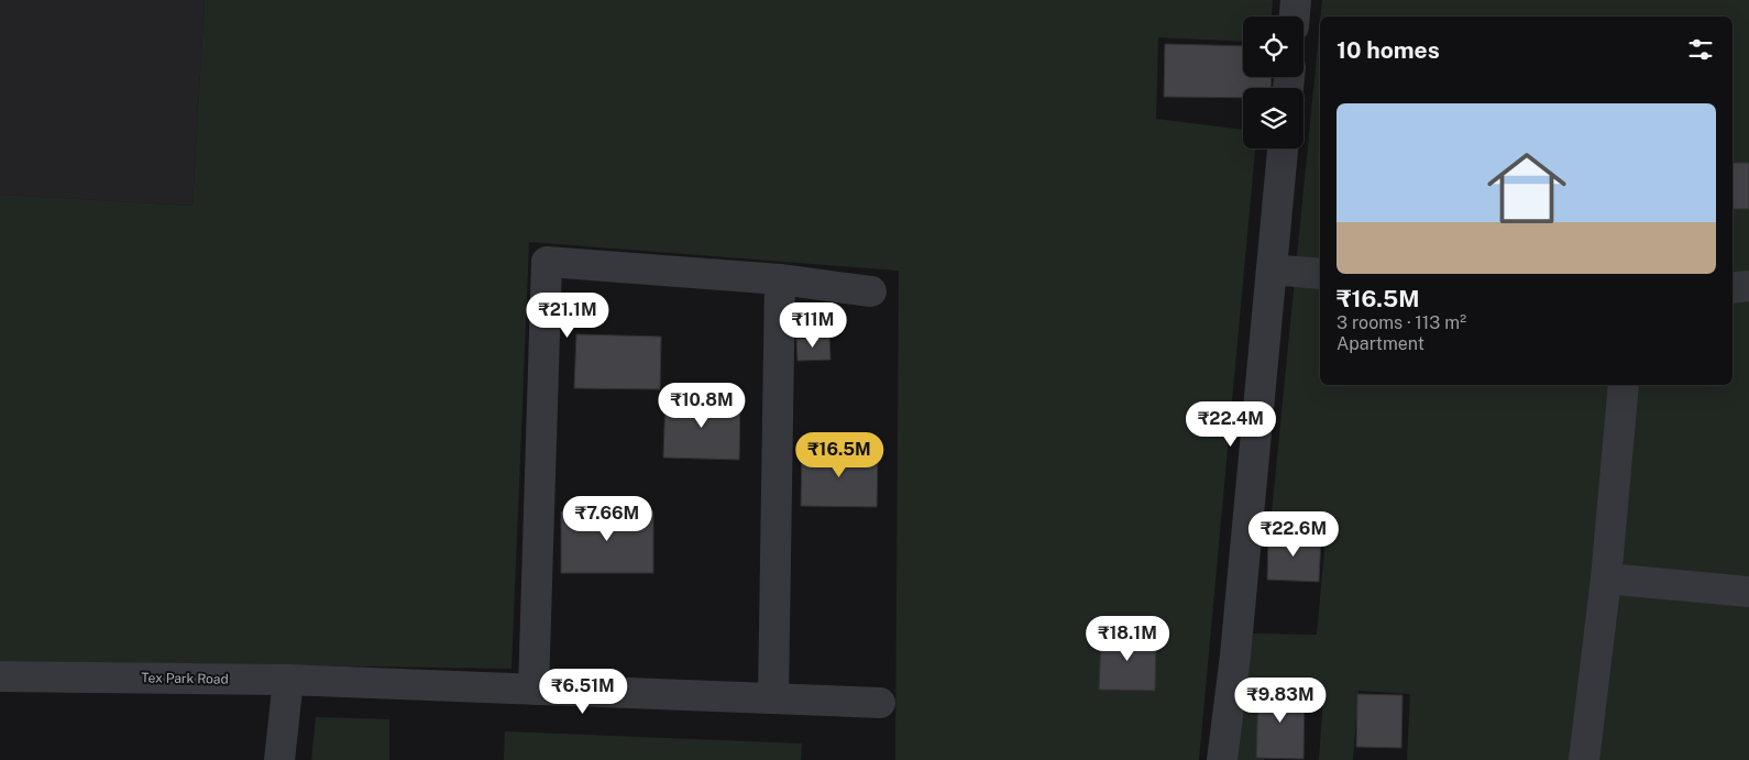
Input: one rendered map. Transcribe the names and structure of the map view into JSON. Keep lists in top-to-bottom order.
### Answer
{
  "streets": {
    "street": ["Tex Park Road"]
  },
  "page": {
    "heading": "10 homes",
    "list": [
      {
        "name": "₹16.5M",
        "note": "3 rooms · 113 m² · Apartment"
      }
    ],
    "price": [
      "₹21.1M",
      "₹11M",
      "₹10.8M",
      "₹22.4M",
      "₹16.5M",
      "₹7.66M",
      "₹22.6M",
      "₹18.1M",
      "₹6.51M",
      "₹9.83M"
    ]
  }
}
